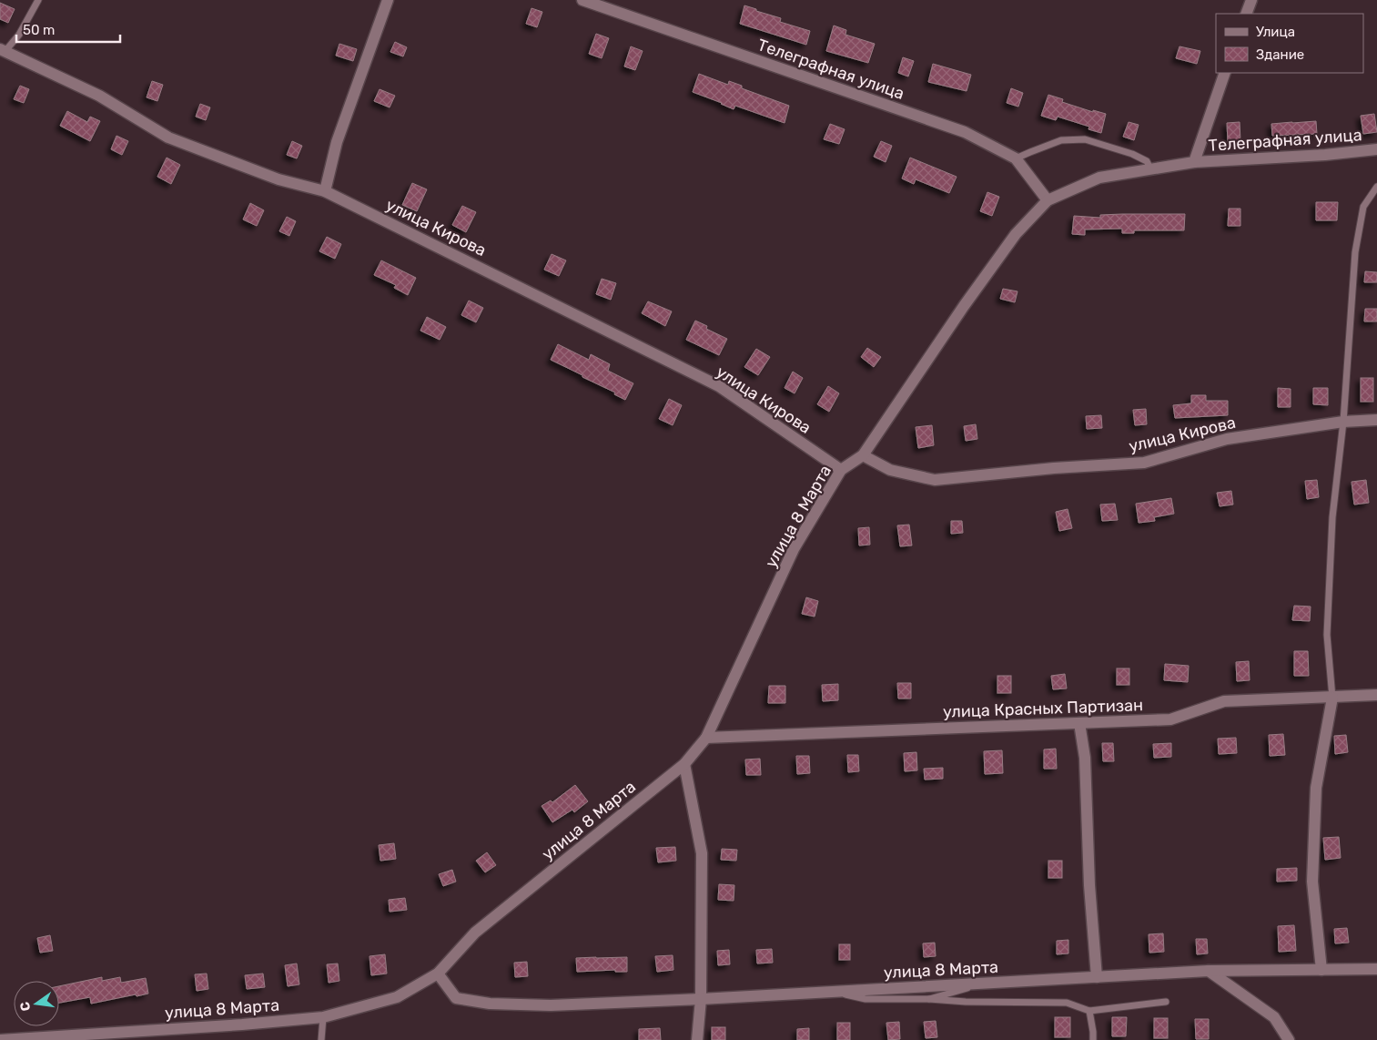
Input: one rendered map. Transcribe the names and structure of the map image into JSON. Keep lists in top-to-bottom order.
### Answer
{
  "streets": {
    "street": [
      "Телеграфная улица",
      "улица Кирова",
      "улица 8 Марта",
      "улица Красных Партизан"
    ]
  },
  "crossings": [
    ["Телеграфная улица", "улица 8 Марта"],
    ["улица Кирова", "улица 8 Марта"],
    ["улица 8 Марта", "улица Красных Партизан"]
  ],
  "legend": ["Улица", "Здание"],
  "scale_bar": "50 m",
  "north": "left"
}
